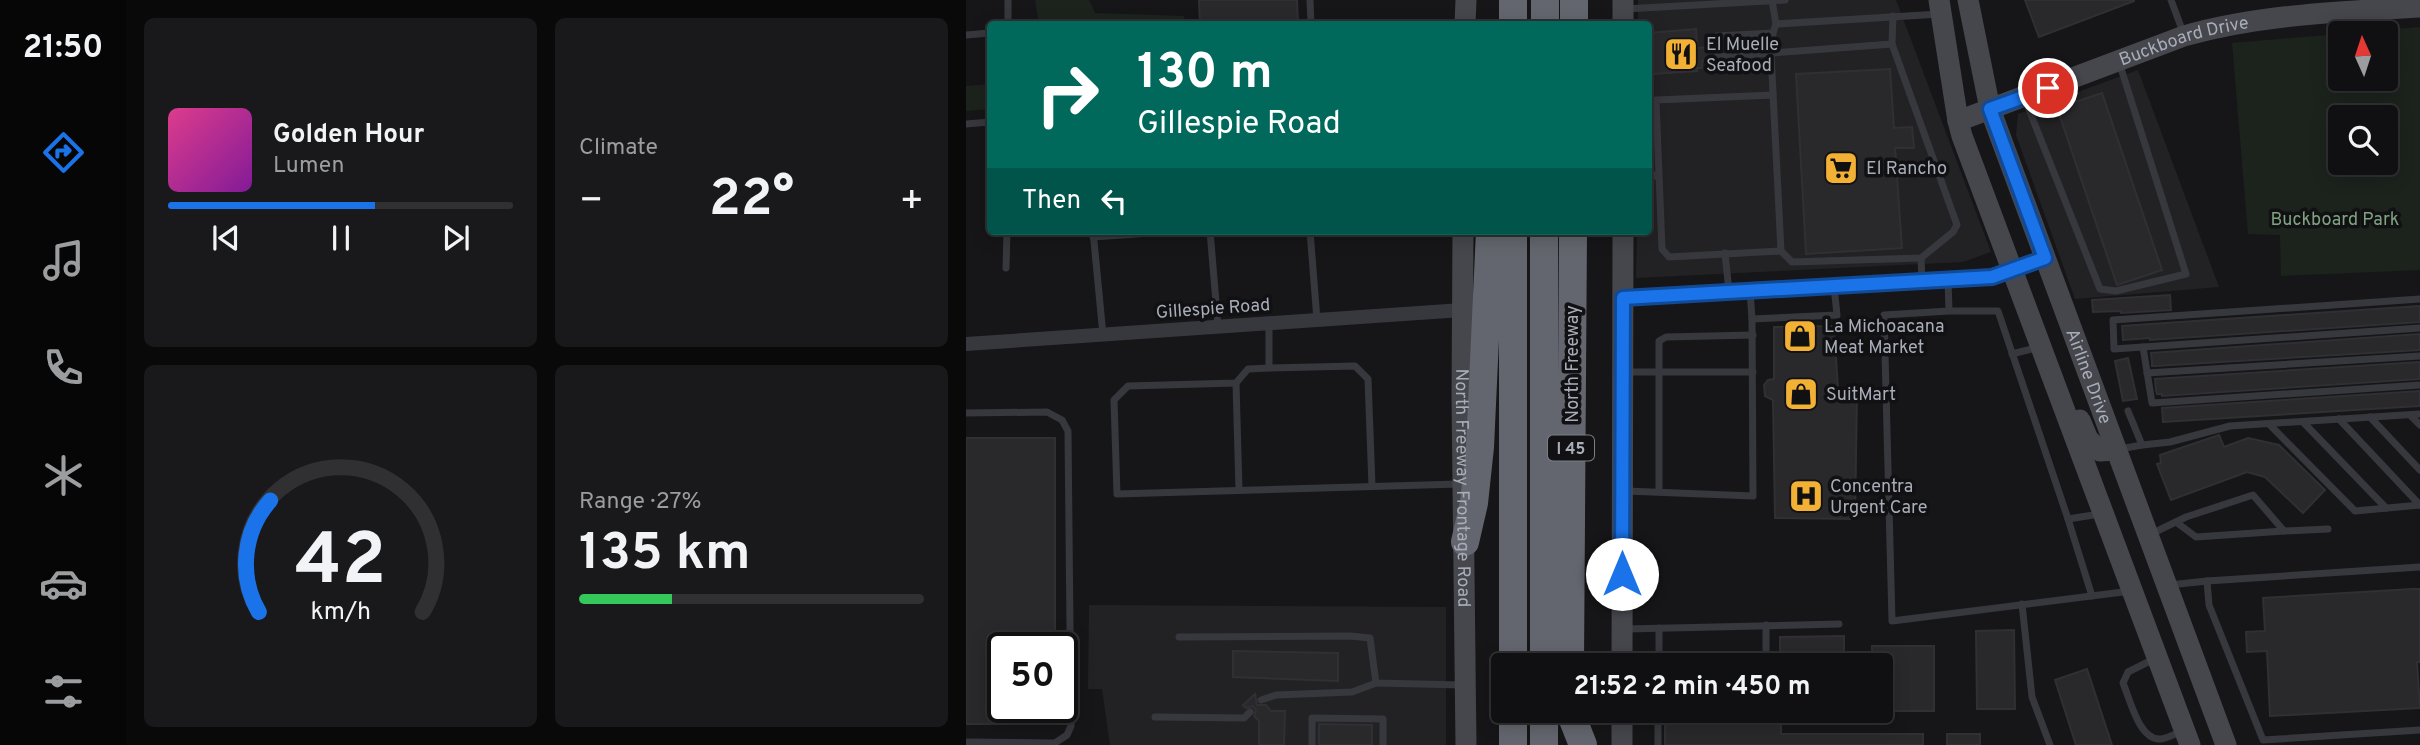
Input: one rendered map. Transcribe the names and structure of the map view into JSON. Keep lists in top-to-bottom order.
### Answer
{
  "streets": {
    "highway": ["North Freeway", "I 45"],
    "main road": ["Buckboard Drive", "Airline Drive", "North Freeway Frontage Road"],
    "street": ["Gillespie Road"]
  },
  "crossings": [
    ["Buckboard Drive", "Airline Drive"],
    ["Gillespie Road", "North Freeway Frontage Road"]
  ],
  "parks": ["Buckboard Park"],
  "places": {
    "restaurant": ["El Muelle Seafood"],
    "supermarket": ["El Rancho"],
    "shop": ["La Michoacana Meat Market", "SuitMart"],
    "hospital": ["Concentra Urgent Care"]
  },
  "north": "top",
  "page": {
    "tabs": "21:50",
    "tile": [
      "Climate",
      ["Range · 27%", "135 km"]
    ],
    "turn": ["130 m", "Gillespie Road"],
    "song": ["Golden Hour", "Lumen"],
    "then": "Then",
    "heat": ["−", "22°", "+"],
    "limit": "50",
    "trip": "21:52 · 2 min · 450 m",
    "gauge": ["42", "km/h"]
  }
}
